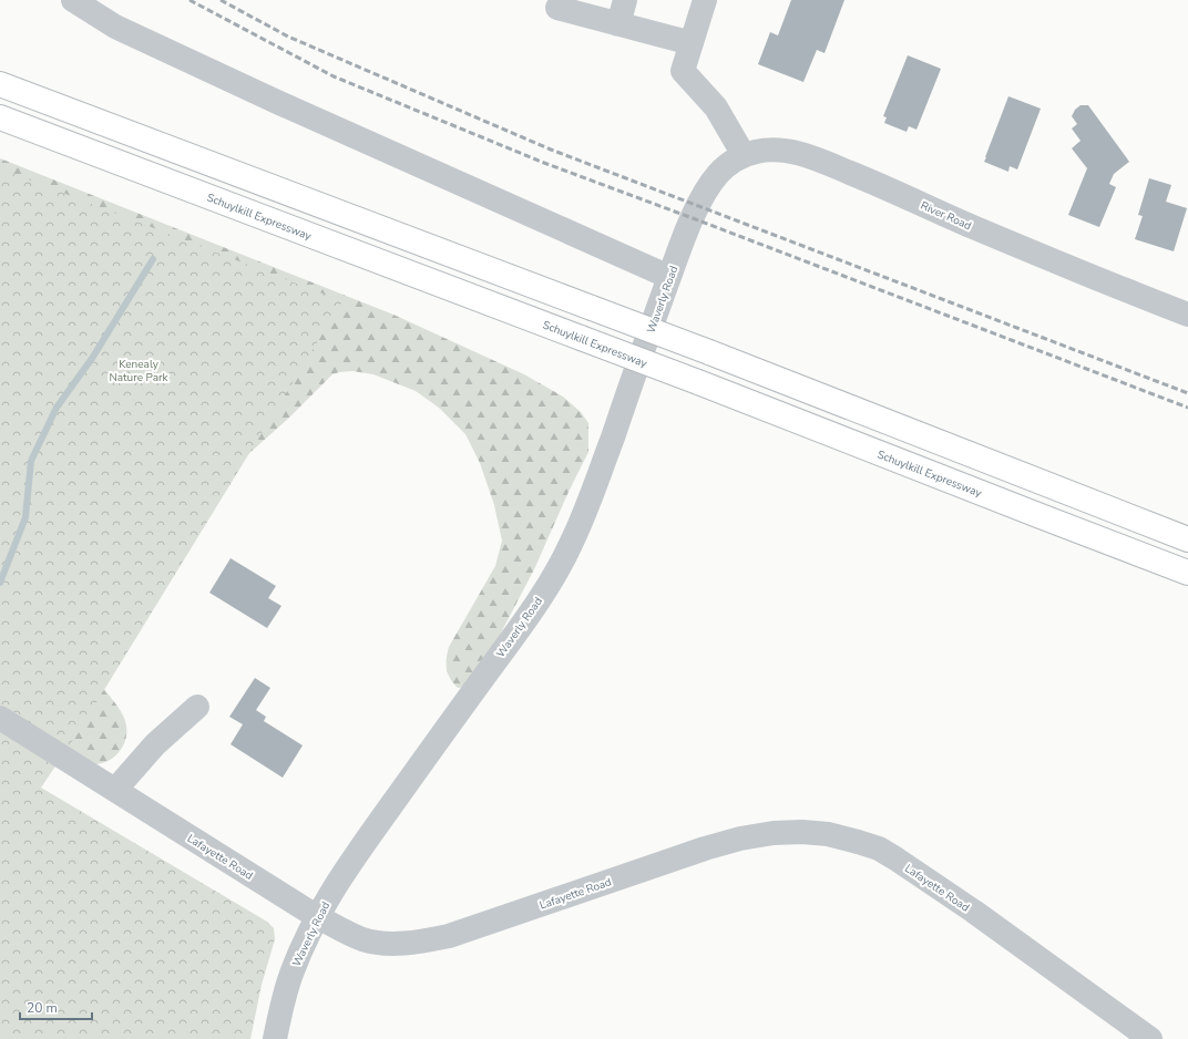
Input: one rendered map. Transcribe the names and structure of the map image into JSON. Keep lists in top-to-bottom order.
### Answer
{
  "streets": {
    "highway": ["Schuylkill Expressway"],
    "street": ["River Road", "Waverly Road", "Lafayette Road"]
  },
  "crossings": [
    ["River Road", "Waverly Road"],
    ["Waverly Road", "Lafayette Road"]
  ],
  "parks": ["Kenealy Nature Park"],
  "scale_bar": "20 m"
}
